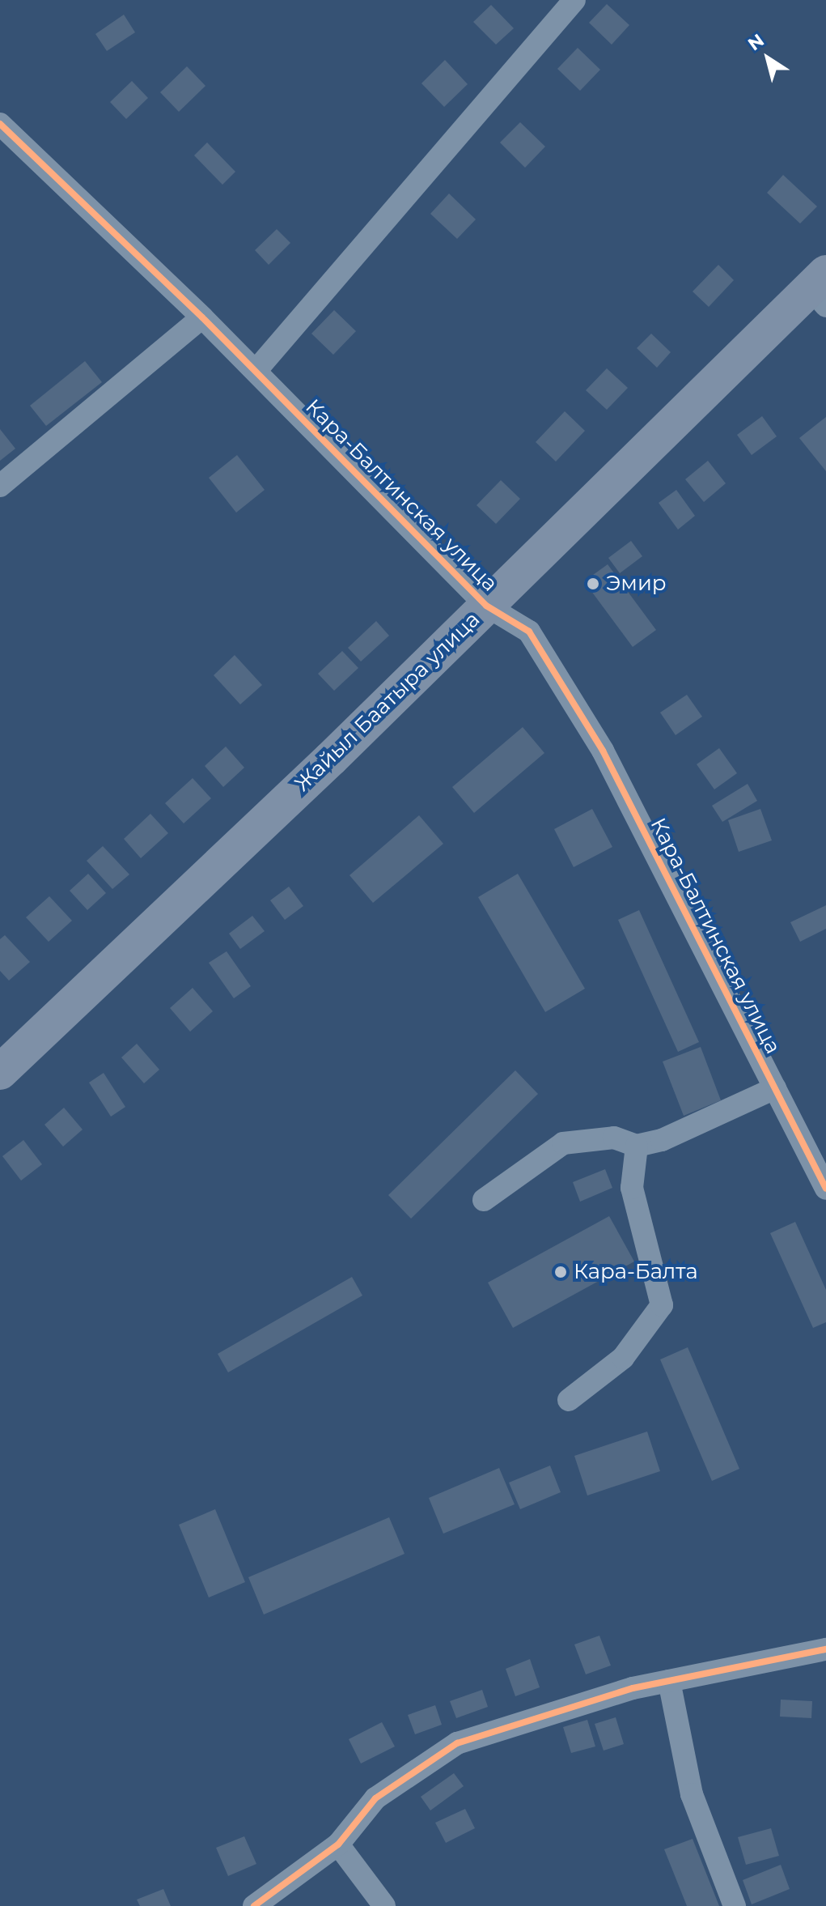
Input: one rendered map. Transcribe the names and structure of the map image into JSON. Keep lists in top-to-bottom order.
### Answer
{
  "streets": {
    "highway": ["Жайыл Баатыра улица"],
    "street": ["Кара-Балтинская улица"]
  },
  "crossings": [
    ["Кара-Балтинская улица", "Жайыл Баатыра улица"]
  ],
  "places": ["Эмир", "Кара-Балта"],
  "north": "top left"
}
